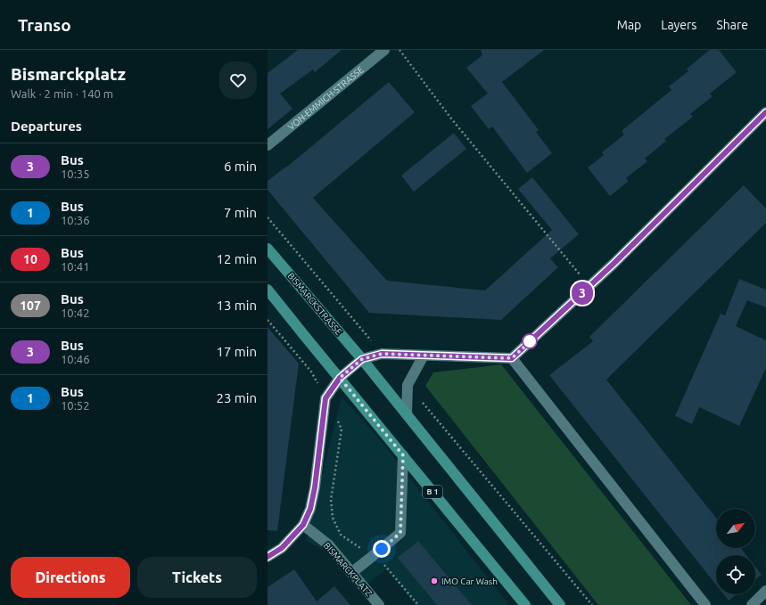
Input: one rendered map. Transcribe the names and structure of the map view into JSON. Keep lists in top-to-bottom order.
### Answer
{
  "streets": {
    "main road": ["BISMARCKSTRASSE", "B 1"],
    "street": ["VON-EMMICH-STRASSE", "BISMARCKPLATZ"]
  },
  "places": ["IMO Car Wash"],
  "lines": ["bus line 3"],
  "north": "top right",
  "page": {
    "header": "Transo",
    "nav": ["Map", "Layers", "Share"],
    "heading": [
      ["Bismarckplatz", "Walk · 2 min · 140 m"],
      "Departures"
    ],
    "on_map": "3",
    "list": [
      {
        "mark": "3",
        "name": "Bus",
        "note": "10:35",
        "value": "6 min"
      },
      {
        "mark": "1",
        "name": "Bus",
        "note": "10:36",
        "value": "7 min"
      },
      {
        "mark": "10",
        "name": "Bus",
        "note": "10:41",
        "value": "12 min"
      },
      {
        "mark": "107",
        "name": "Bus",
        "note": "10:42",
        "value": "13 min"
      },
      {
        "mark": "3",
        "name": "Bus",
        "note": "10:46",
        "value": "17 min"
      },
      {
        "mark": "1",
        "name": "Bus",
        "note": "10:52",
        "value": "23 min"
      }
    ],
    "buttons": ["Directions", "Tickets"]
  }
}
